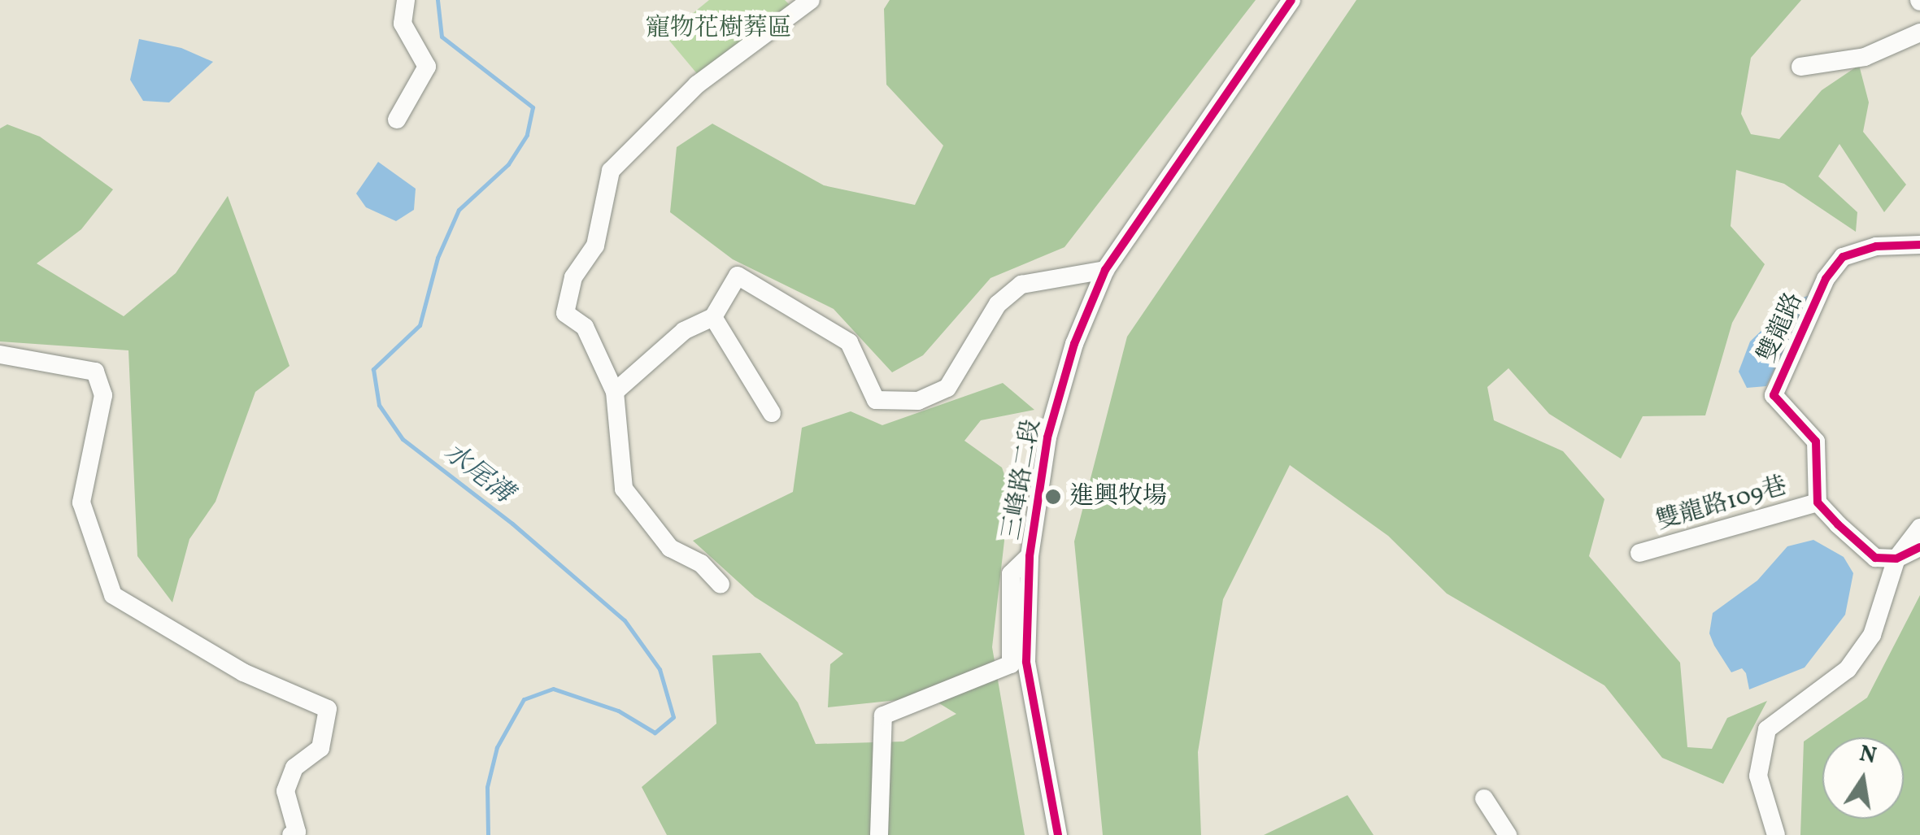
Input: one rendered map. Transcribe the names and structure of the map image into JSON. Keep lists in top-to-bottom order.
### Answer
{
  "streets": {
    "street": ["雙龍路", "三峰路二段", "雙龍路109巷"]
  },
  "crossings": [
    ["雙龍路", "雙龍路109巷"]
  ],
  "water": ["水尾溝"],
  "parks": ["寵物花樹葬區"],
  "places": ["進興牧場"],
  "north": "top"
}
